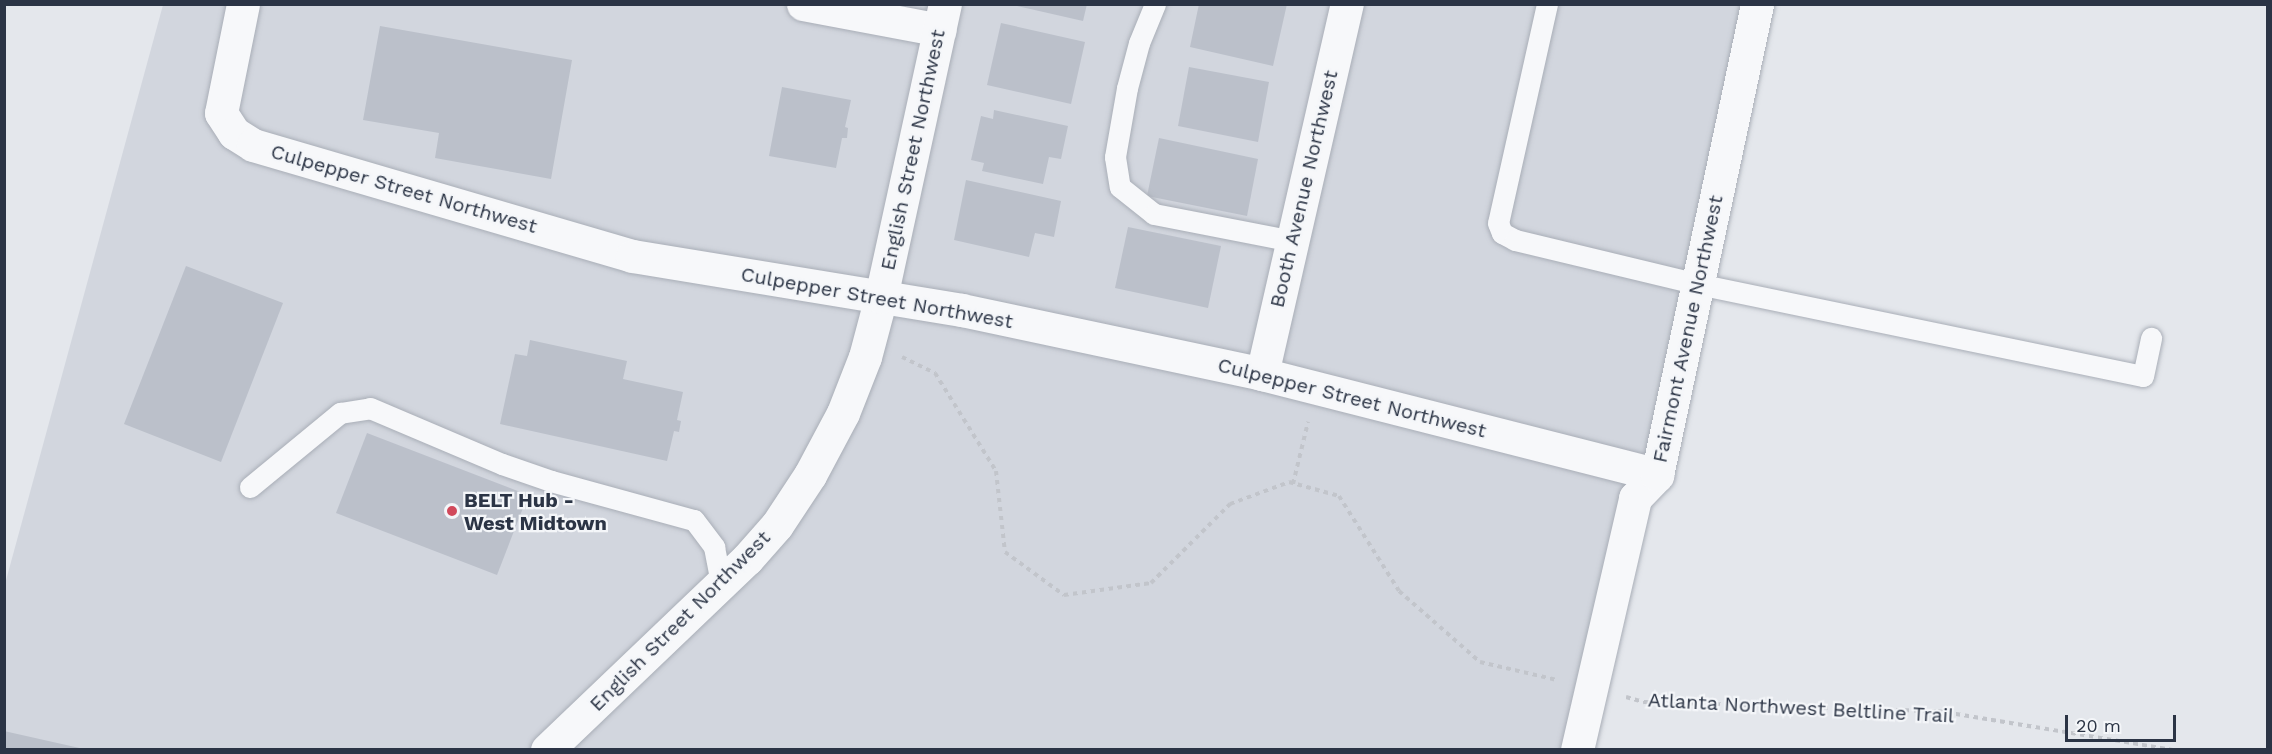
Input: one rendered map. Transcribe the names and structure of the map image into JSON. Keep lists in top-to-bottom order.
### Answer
{
  "streets": {
    "street": [
      "English Street Northwest",
      "Culpepper Street Northwest",
      "Booth Avenue Northwest",
      "Fairmont Avenue Northwest"
    ],
    "path": ["Atlanta Northwest Beltline Trail"]
  },
  "crossings": [
    ["English Street Northwest", "Culpepper Street Northwest"],
    ["English Street Northwest", "Atlanta Northwest Beltline Trail"],
    ["Culpepper Street Northwest", "Booth Avenue Northwest"],
    ["Culpepper Street Northwest", "Fairmont Avenue Northwest"],
    ["Fairmont Avenue Northwest", "Atlanta Northwest Beltline Trail"]
  ],
  "places": ["BELT Hub - West Midtown"],
  "scale_bar": "20 m"
}
